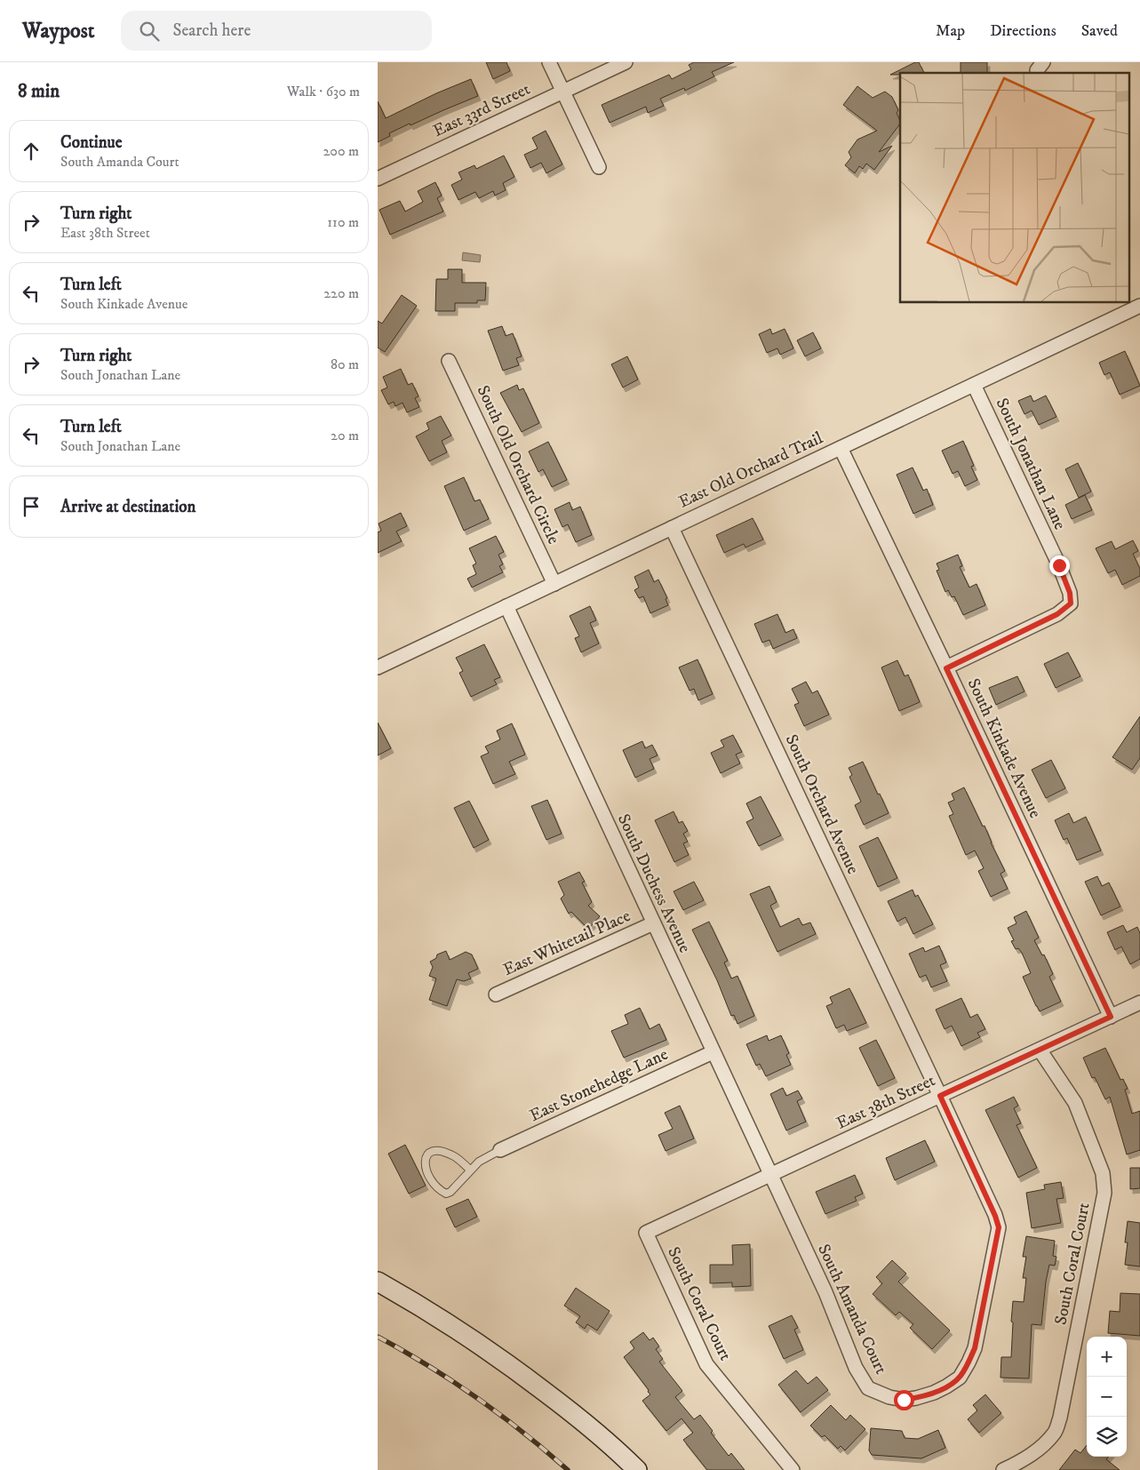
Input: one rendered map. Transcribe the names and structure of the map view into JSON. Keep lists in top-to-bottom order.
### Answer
{
  "streets": {
    "street": [
      "East 33rd Street",
      "South Jonathan Lane",
      "South Old Orchard Circle",
      "East Old Orchard Trail",
      "South Kinkade Avenue",
      "South Orchard Avenue",
      "South Duchess Avenue",
      "East Whitetail Place",
      "East Stonehedge Lane",
      "East 38th Street",
      "South Coral Court",
      "South Amanda Court"
    ]
  },
  "crossings": [
    ["South Jonathan Lane", "East Old Orchard Trail"],
    ["South Jonathan Lane", "South Kinkade Avenue"],
    ["South Old Orchard Circle", "East Old Orchard Trail"],
    ["East Old Orchard Trail", "South Kinkade Avenue"],
    ["East Old Orchard Trail", "South Orchard Avenue"],
    ["East Old Orchard Trail", "South Duchess Avenue"],
    ["South Kinkade Avenue", "East 38th Street"],
    ["South Orchard Avenue", "East 38th Street"],
    ["South Orchard Avenue", "South Amanda Court"],
    ["South Duchess Avenue", "East Whitetail Place"],
    ["South Duchess Avenue", "East Stonehedge Lane"],
    ["South Duchess Avenue", "East 38th Street"],
    ["South Duchess Avenue", "South Amanda Court"],
    ["East 38th Street", "South Coral Court"],
    ["East 38th Street", "South Amanda Court"]
  ],
  "page": {
    "header": "Waypost",
    "search": "Search here",
    "nav": ["Map", "Directions", "Saved"],
    "heading": ["8 min", "Walk · 630 m"],
    "list": [
      ["Continue", "South Amanda Court", "200 m"],
      ["Turn right", "East 38th Street", "110 m"],
      ["Turn left", "South Kinkade Avenue", "220 m"],
      ["Turn right", "South Jonathan Lane", "80 m"],
      ["Turn left", "South Jonathan Lane", "20 m"],
      "Arrive at destination"
    ],
    "map_buttons": ["+", "−"]
  }
}
